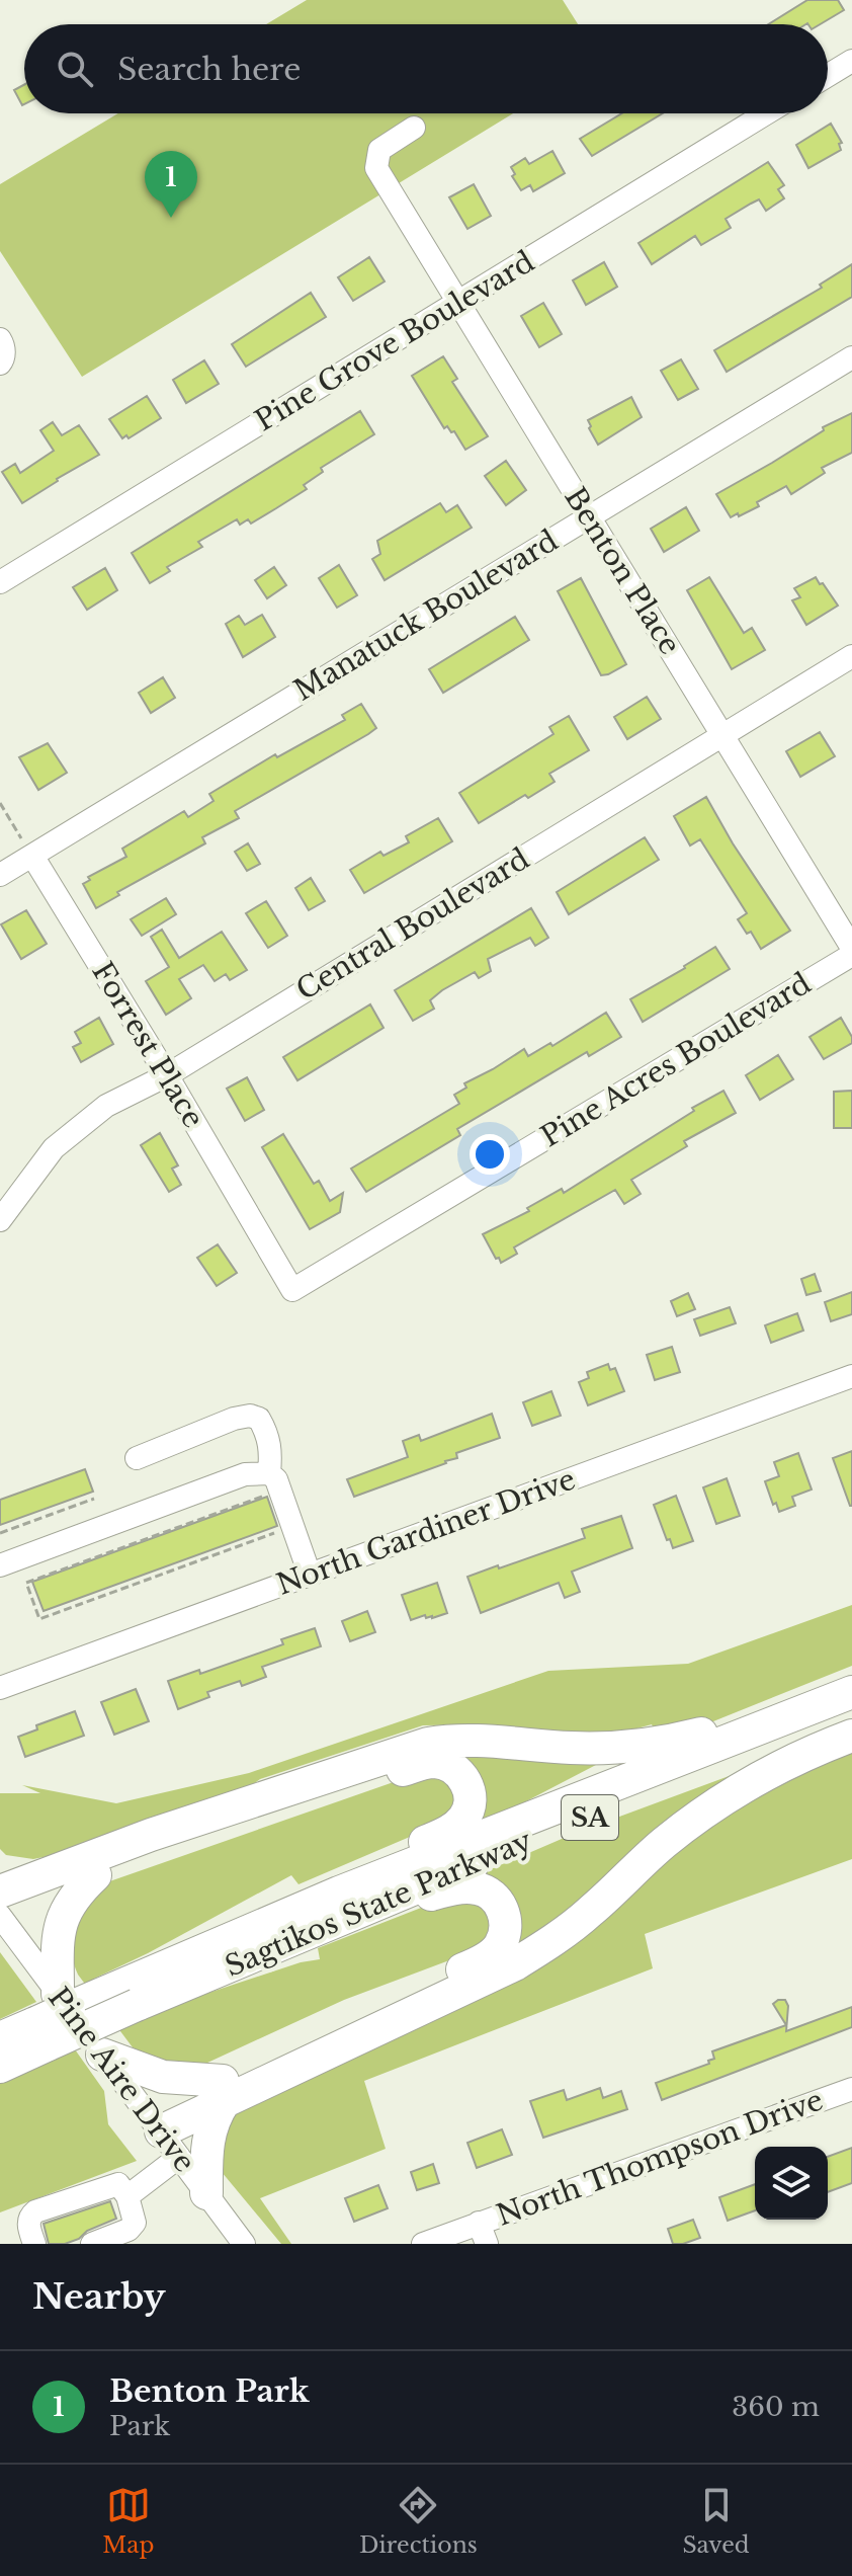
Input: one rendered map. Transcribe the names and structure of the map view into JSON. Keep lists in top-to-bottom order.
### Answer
{
  "streets": {
    "highway": ["SA", "Sagtikos State Parkway"],
    "street": [
      "Pine Grove Boulevard",
      "Benton Place",
      "Manatuck Boulevard",
      "Central Boulevard",
      "Forrest Place",
      "Pine Acres Boulevard",
      "North Gardiner Drive",
      "Pine Aire Drive",
      "North Thompson Drive"
    ]
  },
  "crossings": [
    ["Pine Grove Boulevard", "Benton Place"],
    ["Benton Place", "Manatuck Boulevard"],
    ["Benton Place", "Central Boulevard"],
    ["Manatuck Boulevard", "Forrest Place"],
    ["Central Boulevard", "Forrest Place"],
    ["Forrest Place", "Pine Acres Boulevard"]
  ],
  "page": {
    "search": "Search here",
    "pins": "1",
    "heading": "Nearby",
    "list": [
      {
        "mark": "1",
        "name": "Benton Park",
        "note": "Park",
        "value": "360 m"
      }
    ],
    "nav": ["Map", "Directions", "Saved"]
  }
}
